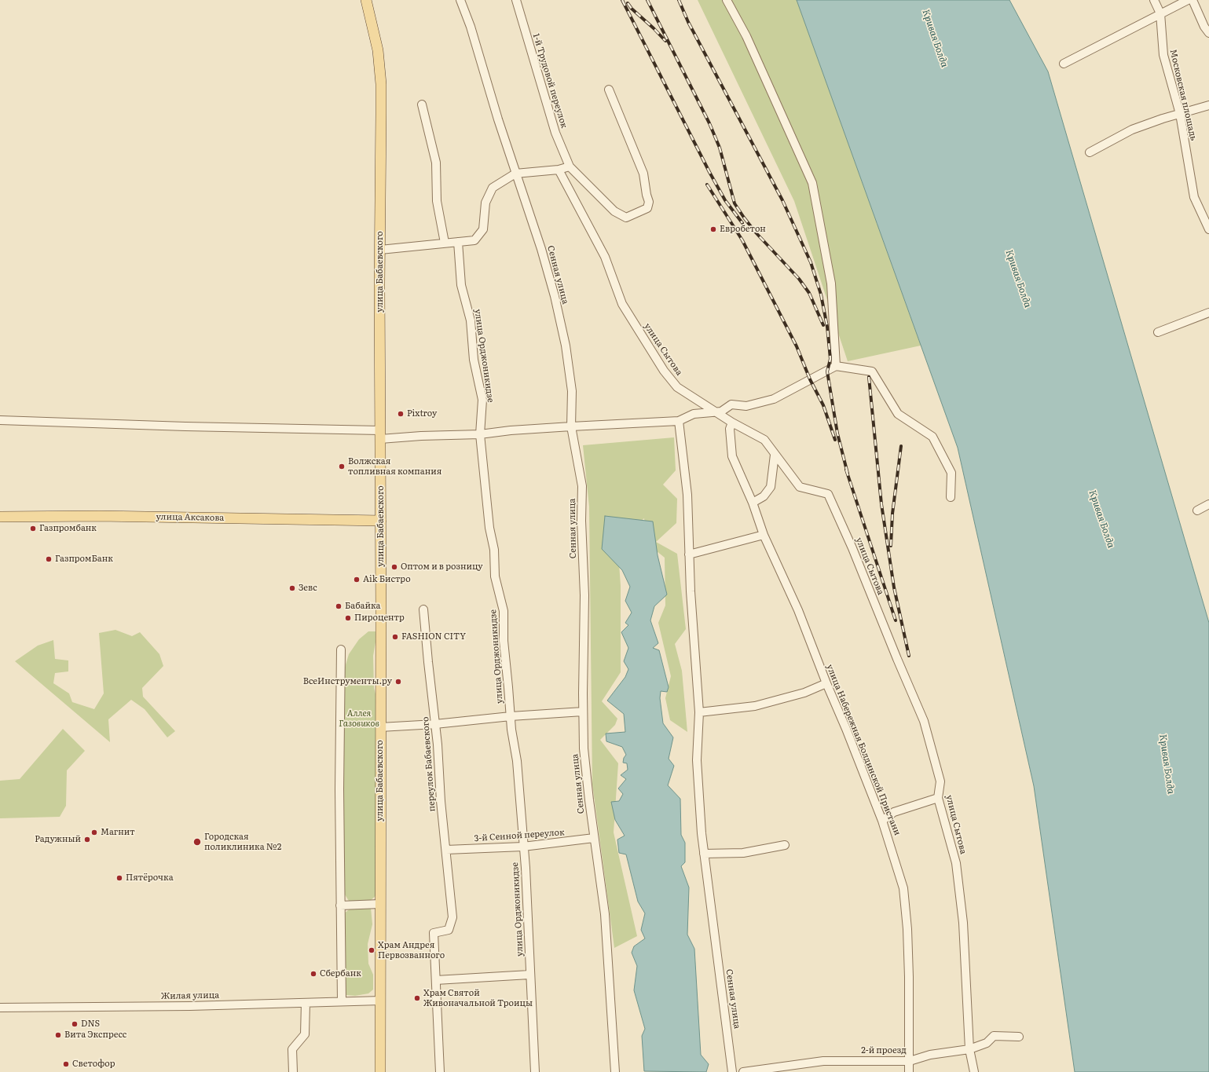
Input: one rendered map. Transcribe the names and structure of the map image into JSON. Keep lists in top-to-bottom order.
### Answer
{
  "streets": {
    "main road": ["улица Бабаевского", "улица Аксакова"],
    "street": [
      "1-й Трудовой переулок",
      "Московская площадь",
      "Сенная улица",
      "улица Сытова",
      "улица Орджоникидзе",
      "улица Набережная Болдинской Пристани",
      "переулок Бабаевского",
      "3-й Сенной переулок",
      "Жилая улица",
      "2-й проезд"
    ]
  },
  "crossings": [
    ["улица Бабаевского", "улица Аксакова"],
    ["улица Бабаевского", "Жилая улица"],
    ["Сенная улица", "3-й Сенной переулок"],
    ["улица Сытова", "улица Набережная Болдинской Пристани"],
    ["улица Сытова", "2-й проезд"],
    ["улица Орджоникидзе", "3-й Сенной переулок"],
    ["улица Набережная Болдинской Пристани", "2-й проезд"],
    ["переулок Бабаевского", "3-й Сенной переулок"]
  ],
  "water": ["Кривая Болда"],
  "parks": ["Аллея Газовиков"],
  "places": [
    "Евробетон",
    "Pixtroy",
    "Волжская топливная компания",
    "Газпромбанк",
    "ГазпромБанк",
    "Оптом и в розницу",
    "Aik Бистро",
    "Зевс",
    "Бабайка",
    "Пироцентр",
    "FASHION CITY",
    "ВсеИнструменты.ру",
    "Магнит",
    "Радужный",
    "Городская поликлиника №2",
    "Пятёрочка",
    "Храм Андрея Первозванного",
    "Сбербанк",
    "Храм Святой Живоначальной Троицы",
    "DNS",
    "Вита Экспресс",
    "Светофор"
  ]
}
